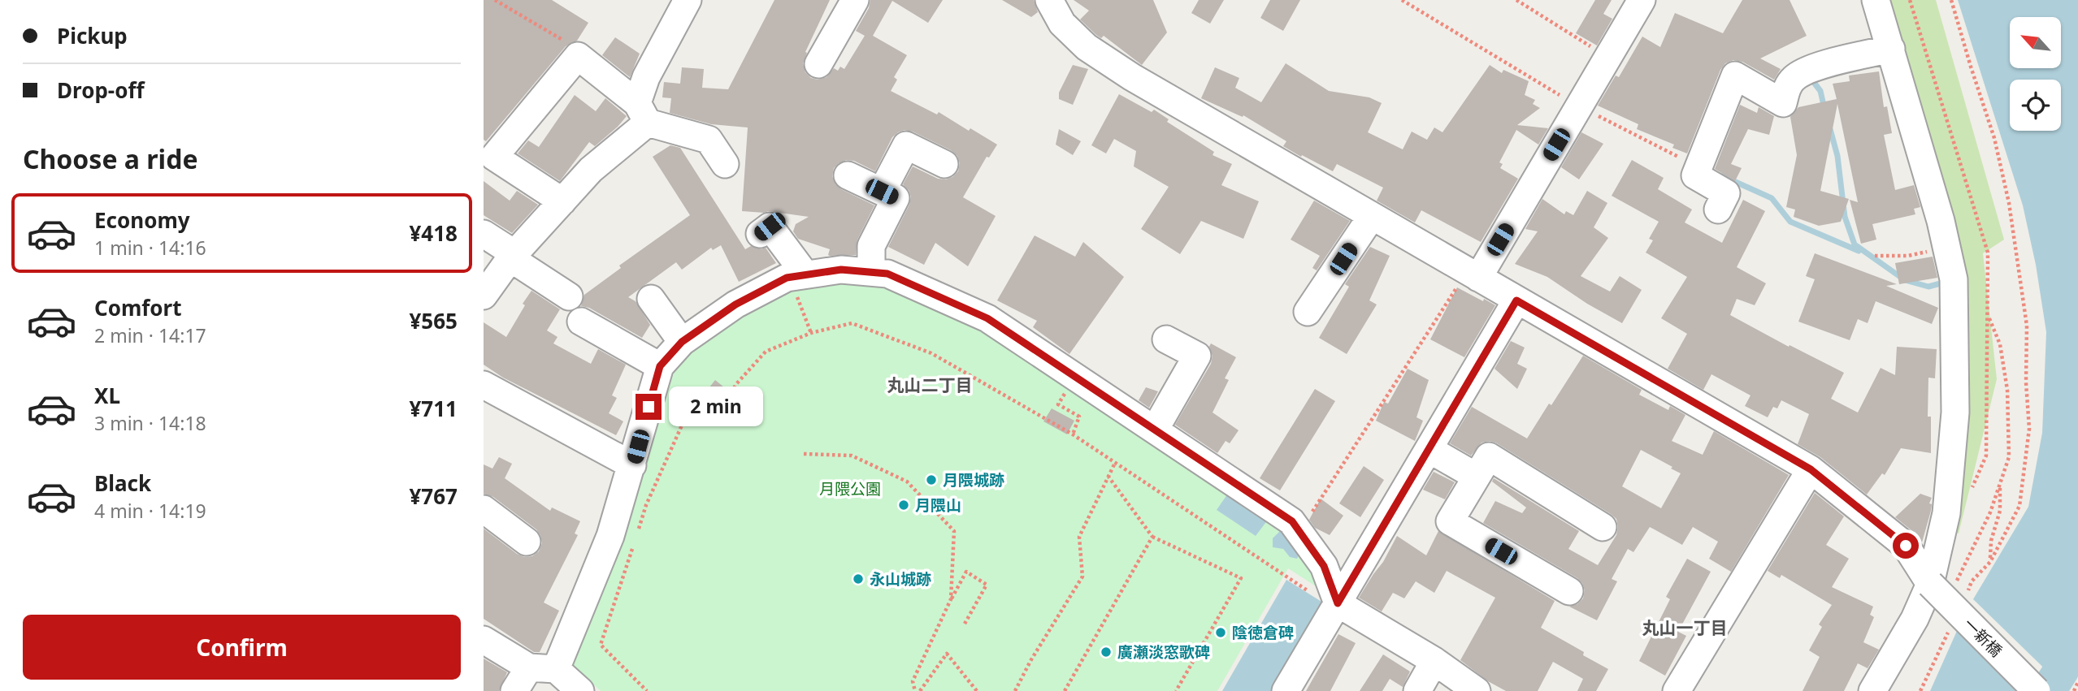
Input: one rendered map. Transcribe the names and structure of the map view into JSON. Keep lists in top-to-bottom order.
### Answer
{
  "streets": {
    "street": ["一新橋"]
  },
  "districts": ["丸山二丁目", "丸山一丁目"],
  "parks": ["月隈公園"],
  "places": [
    "月隈城跡",
    "月隈山",
    "永山城跡",
    "陰徳倉碑",
    "廣瀬淡窓歌碑"
  ],
  "north": "top left",
  "page": {
    "banner": ["Pickup", "Drop-off"],
    "heading": "Choose a ride",
    "list": [
      {
        "name": "Economy",
        "note": "1 min · 14:16",
        "value": "¥418"
      },
      {
        "name": "Comfort",
        "note": "2 min · 14:17",
        "value": "¥565"
      },
      {
        "name": "XL",
        "note": "3 min · 14:18",
        "value": "¥711"
      },
      {
        "name": "Black",
        "note": "4 min · 14:19",
        "value": "¥767"
      }
    ],
    "bubble": "2 min",
    "buttons": "Confirm"
  }
}
